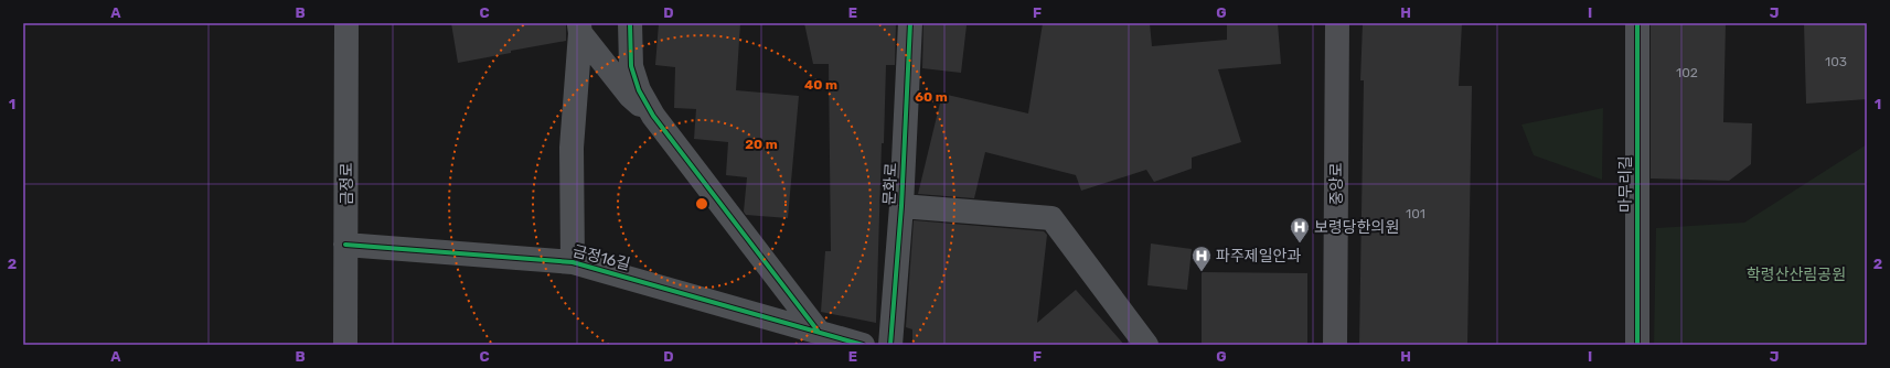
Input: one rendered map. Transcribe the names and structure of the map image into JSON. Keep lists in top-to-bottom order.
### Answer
{
  "streets": {
    "main road": ["중앙로"],
    "street": [
      "금정로",
      "문화로",
      "마무리길",
      "금정16길"
    ]
  },
  "crossings": [
    ["금정로", "금정16길"]
  ],
  "parks": ["학령산산림공원"],
  "places": {
    "hospital": ["보령당한의원", "파주제일안과"]
  },
  "house_numbers": ["103", "102", "101"],
  "grid": {
    "columns": [
      "A",
      "B",
      "C",
      "D",
      "E",
      "F",
      "G",
      "H",
      "I",
      "J"
    ],
    "rows": ["1", "2"]
  },
  "rings": ["40 m", "60 m", "20 m"]
}
